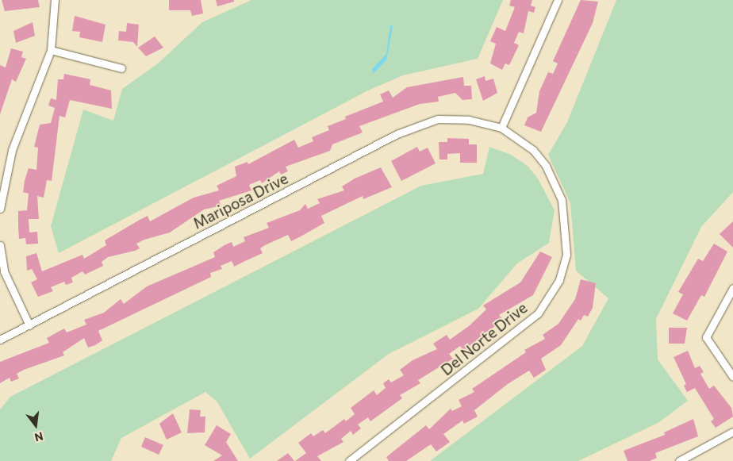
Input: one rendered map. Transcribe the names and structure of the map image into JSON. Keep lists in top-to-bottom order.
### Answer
{
  "streets": {
    "street": ["Mariposa Drive", "Del Norte Drive"]
  },
  "crossings": [
    ["Mariposa Drive", "Del Norte Drive"]
  ],
  "north": "bottom"
}
